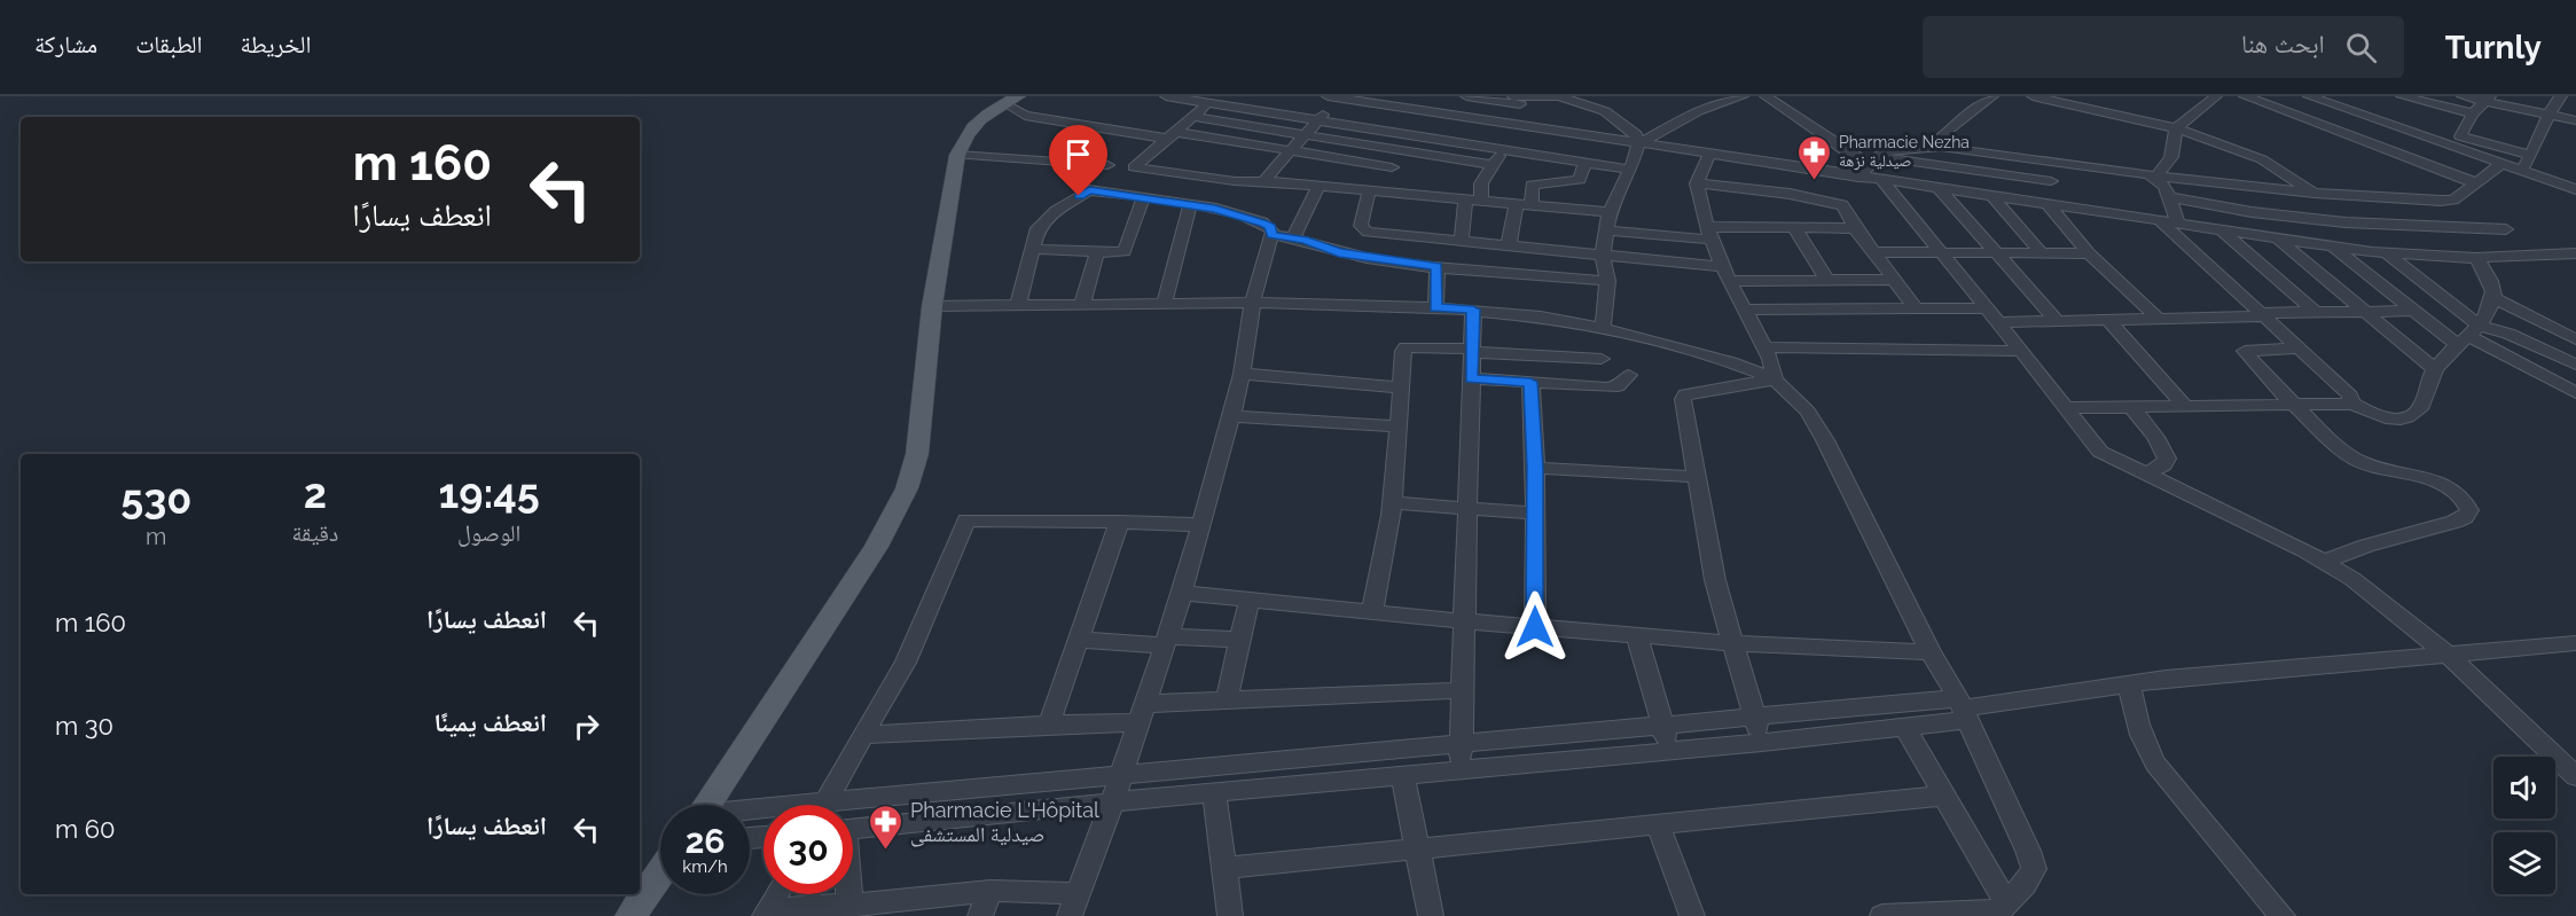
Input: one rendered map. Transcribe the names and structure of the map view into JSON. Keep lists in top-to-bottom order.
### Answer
{
  "places": {
    "pharmacy": ["Pharmacie Nezha صيدلية نزهة", "Pharmacie L'Hôpital صيدلية المستشفى"]
  },
  "page": {
    "header": "Turnly",
    "search": "ابحث هنا",
    "nav": ["الخريطة", "الطبقات", "مشاركة"],
    "turn": ["160 m", "انعطف يسارًا"],
    "eta": [
      "19:45",
      "الوصول",
      "2",
      "دقيقة",
      "530",
      "m"
    ],
    "list": [
      {
        "name": "انعطف يسارًا",
        "value": "160 m"
      },
      {
        "name": "انعطف يمينًا",
        "value": "30 m"
      },
      {
        "name": "انعطف يسارًا",
        "value": "60 m"
      }
    ],
    "speed": "26 km/h",
    "limit": "30"
  }
}
